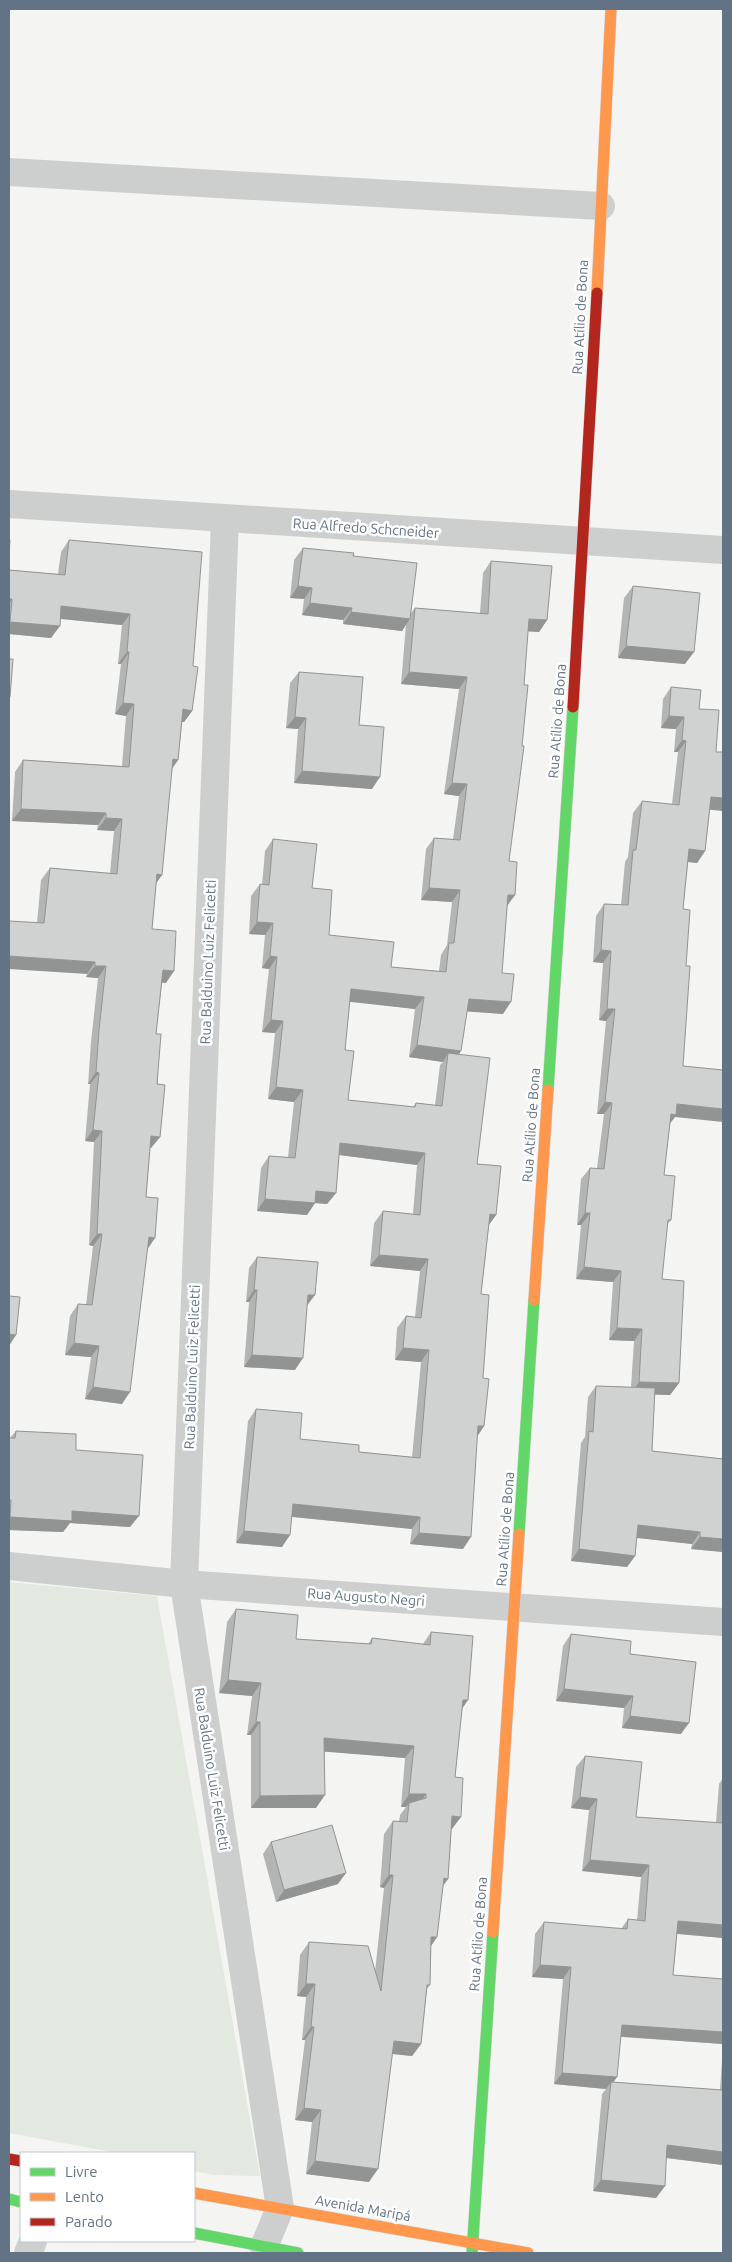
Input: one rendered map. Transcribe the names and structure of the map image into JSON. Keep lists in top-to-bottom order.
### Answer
{
  "streets": {
    "street": [
      "Rua Atílio de Bona",
      "Rua Alfredo Schcneider",
      "Rua Balduino Luiz Felicetti",
      "Rua Augusto Negri",
      "Avenida Maripá"
    ]
  },
  "crossings": [
    ["Rua Atílio de Bona", "Rua Alfredo Schcneider"],
    ["Rua Atílio de Bona", "Rua Augusto Negri"],
    ["Rua Atílio de Bona", "Avenida Maripá"],
    ["Rua Alfredo Schcneider", "Rua Balduino Luiz Felicetti"],
    ["Rua Balduino Luiz Felicetti", "Rua Augusto Negri"],
    ["Rua Balduino Luiz Felicetti", "Avenida Maripá"]
  ],
  "legend": ["Livre", "Lento", "Parado"]
}
